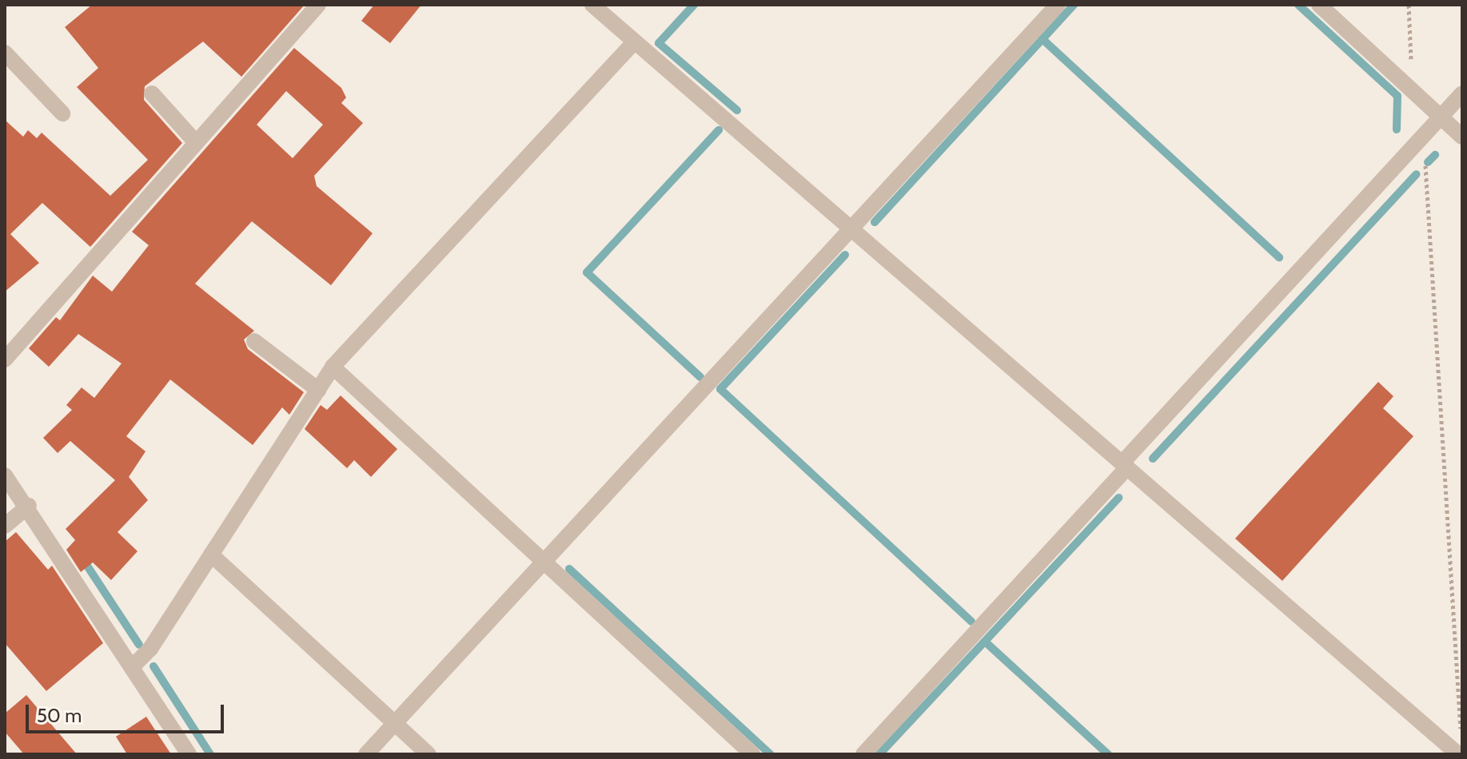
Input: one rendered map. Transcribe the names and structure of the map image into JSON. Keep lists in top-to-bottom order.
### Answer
{
  "scale_bar": "50 m"
}
